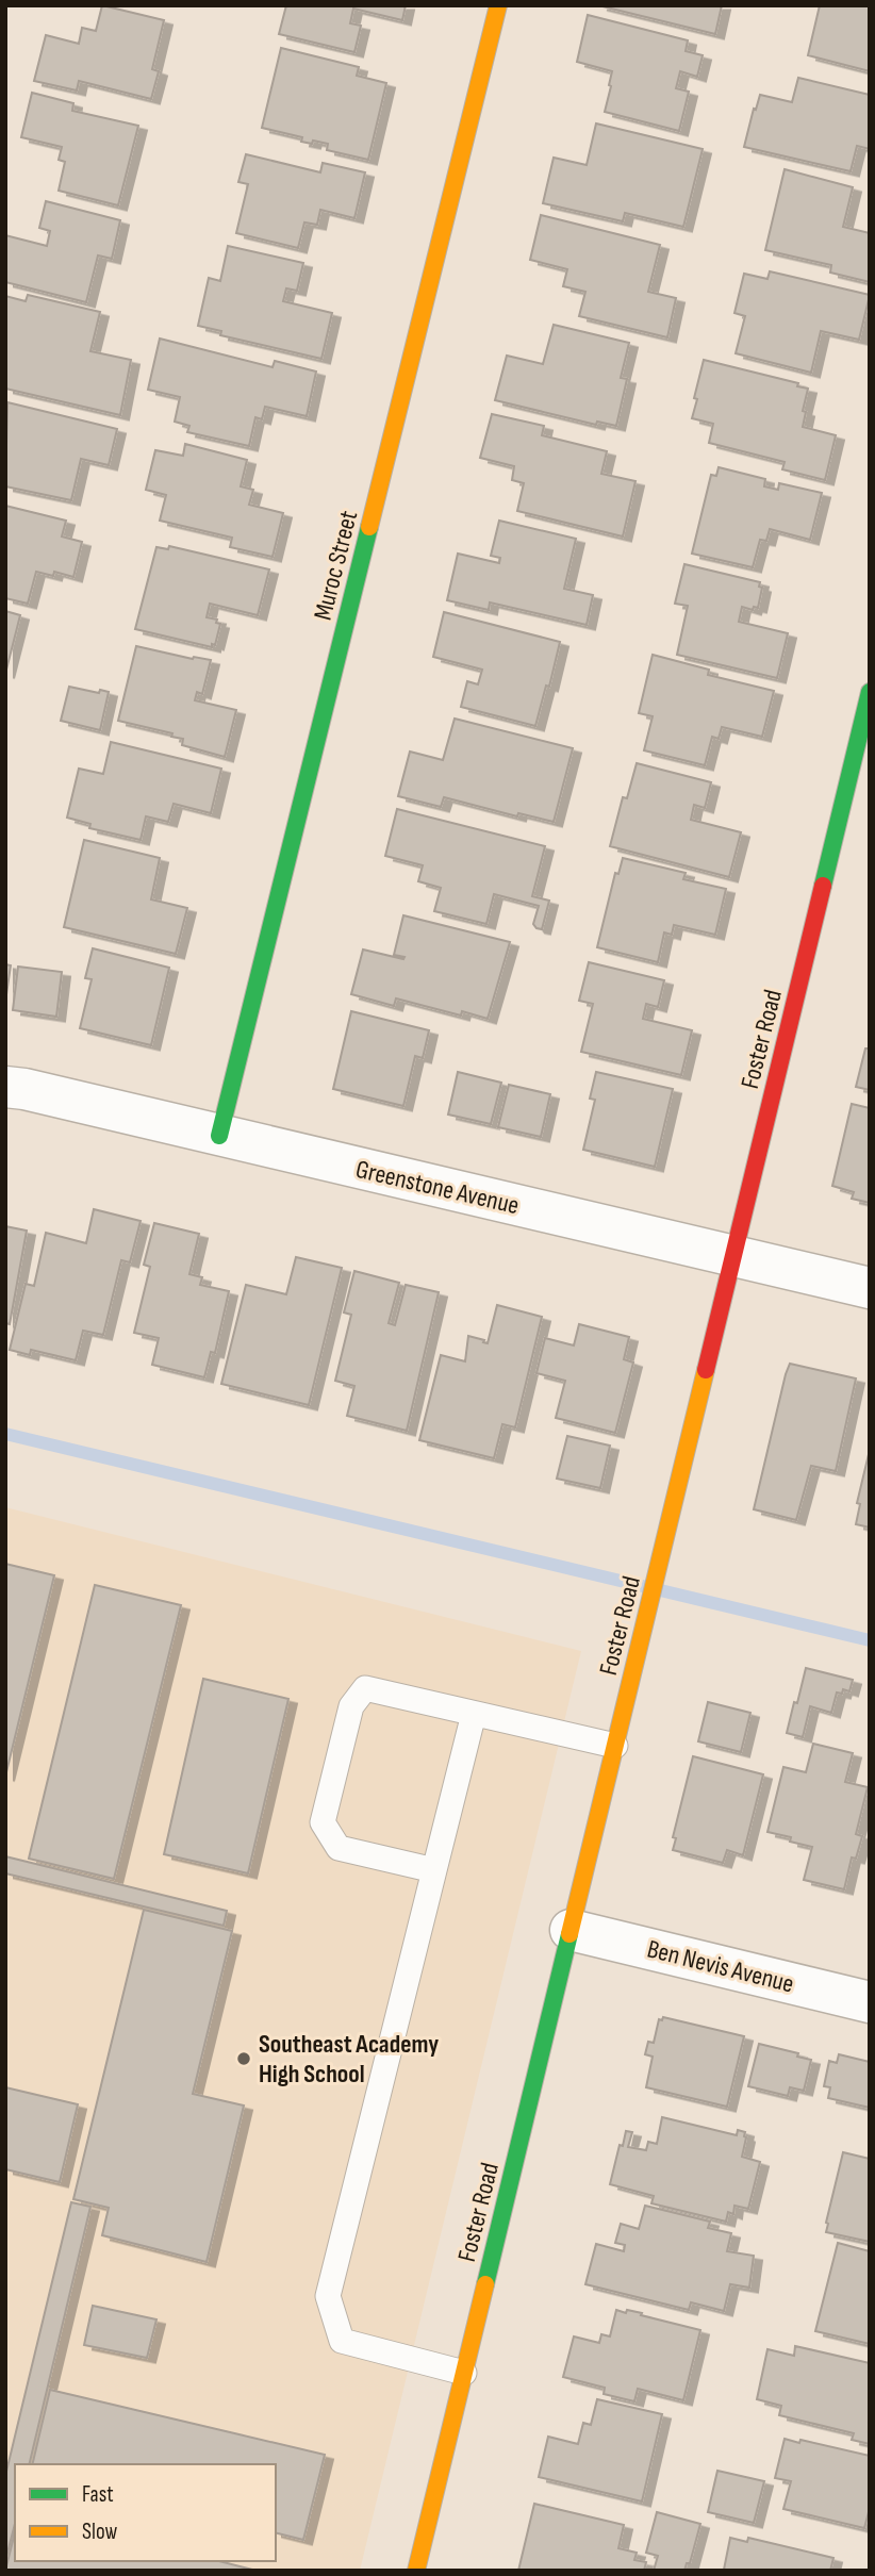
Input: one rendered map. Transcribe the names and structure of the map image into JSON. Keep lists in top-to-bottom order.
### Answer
{
  "streets": {
    "street": [
      "Muroc Street",
      "Foster Road",
      "Greenstone Avenue",
      "Ben Nevis Avenue"
    ]
  },
  "crossings": [
    ["Muroc Street", "Greenstone Avenue"],
    ["Foster Road", "Greenstone Avenue"],
    ["Foster Road", "Ben Nevis Avenue"]
  ],
  "places": ["Southeast Academy High School"],
  "legend": ["Fast", "Slow"]
}
